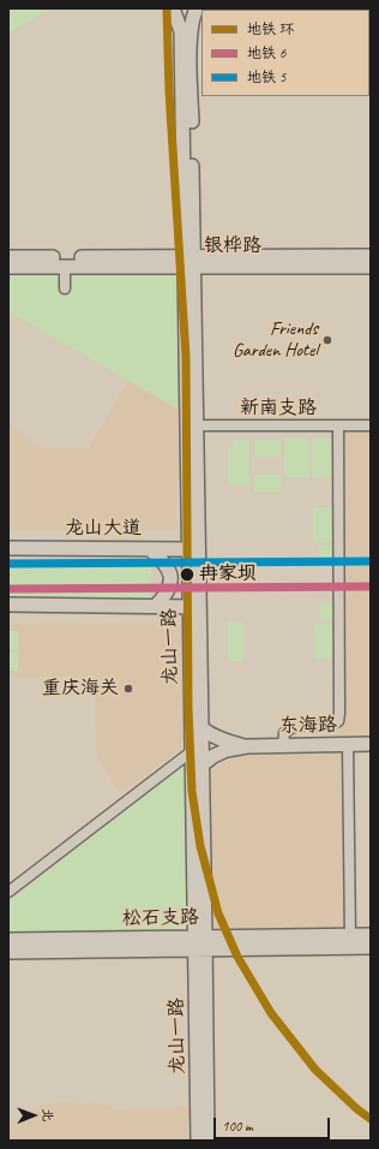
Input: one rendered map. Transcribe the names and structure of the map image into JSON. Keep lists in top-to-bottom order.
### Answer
{
  "streets": {
    "main road": [
      "银桦路",
      "龙山大道",
      "龙山一路",
      "东海路",
      "松石支路"
    ],
    "street": ["新南支路"]
  },
  "crossings": [
    ["银桦路", "龙山一路"],
    ["新南支路", "龙山一路"],
    ["龙山大道", "龙山一路"],
    ["龙山一路", "东海路"],
    ["龙山一路", "松石支路"]
  ],
  "places": ["Friends Garden Hotel", "冉家坝", "重庆海关"],
  "lines": ["metro line 环", "metro line 5", "metro line 6"],
  "legend": ["地铁 环", "地铁 6", "地铁 5"],
  "scale_bar": "100 m",
  "north": "right"
}
